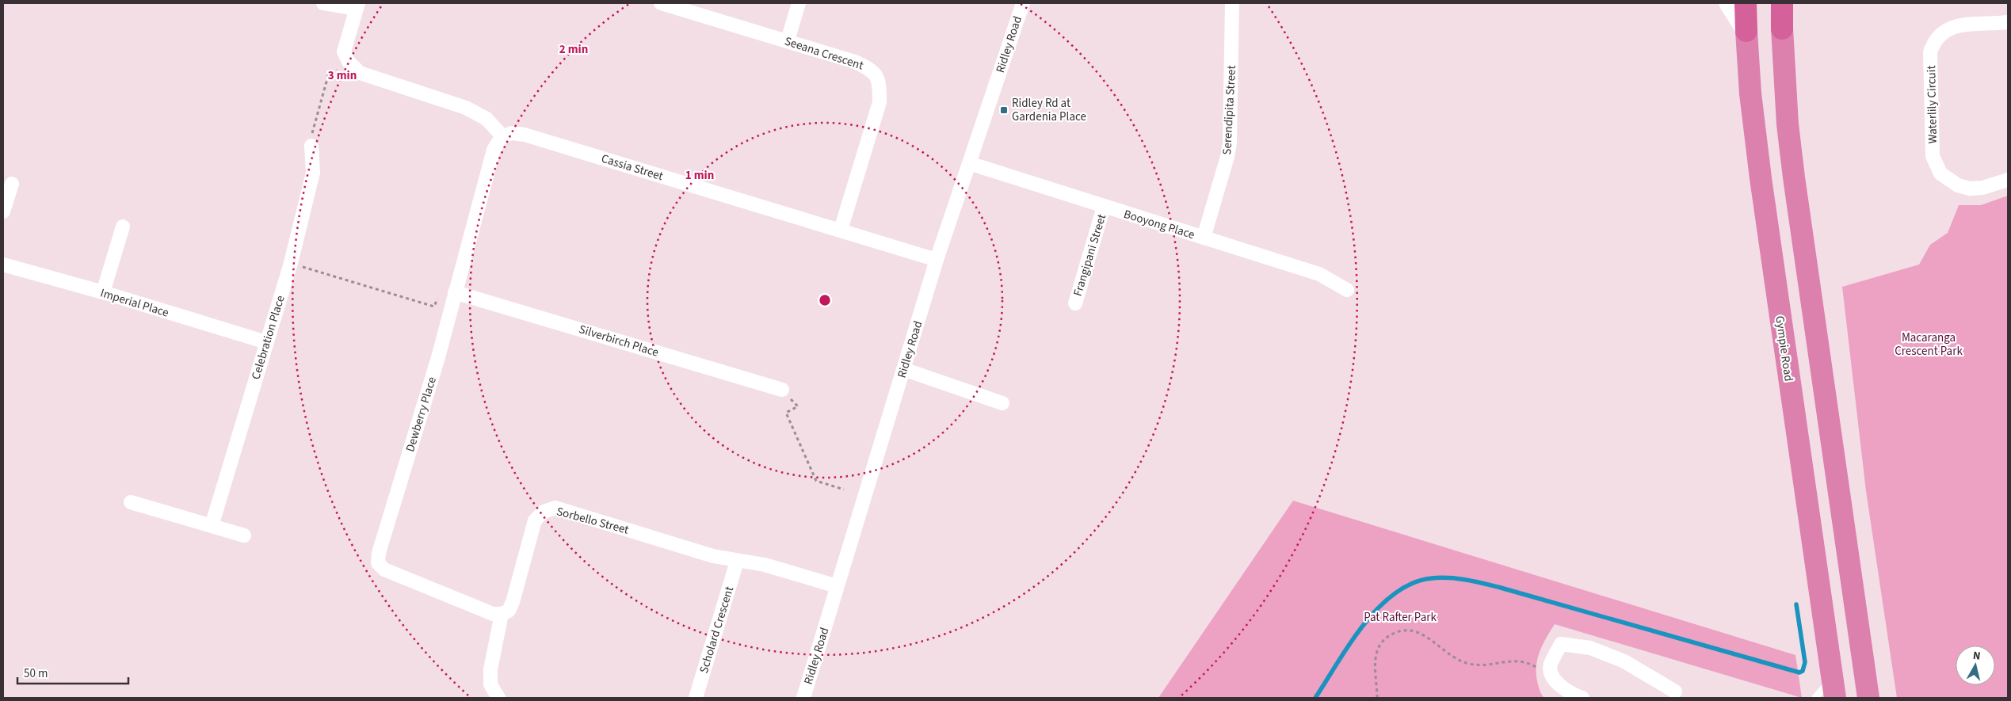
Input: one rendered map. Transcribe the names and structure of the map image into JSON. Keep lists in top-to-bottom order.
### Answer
{
  "streets": {
    "highway": ["Gympie Road"],
    "street": [
      "Ridley Road",
      "Seeana Crescent",
      "Waterlily Circuit",
      "Serendipita Street",
      "Cassia Street",
      "Booyong Place",
      "Frangipani Street",
      "Imperial Place",
      "Celebration Place",
      "Silverbirch Place",
      "Dewberry Place",
      "Sorbello Street",
      "Scholard Crescent"
    ]
  },
  "crossings": [
    ["Ridley Road", "Cassia Street"],
    ["Ridley Road", "Booyong Place"],
    ["Ridley Road", "Sorbello Street"],
    ["Seeana Crescent", "Cassia Street"],
    ["Serendipita Street", "Booyong Place"],
    ["Cassia Street", "Dewberry Place"],
    ["Booyong Place", "Frangipani Street"],
    ["Imperial Place", "Celebration Place"],
    ["Silverbirch Place", "Dewberry Place"],
    ["Dewberry Place", "Sorbello Street"],
    ["Sorbello Street", "Scholard Crescent"]
  ],
  "parks": ["Macaranga Crescent Park", "Pat Rafter Park"],
  "places": {
    "transit": ["Ridley Rd at Gardenia Place"]
  },
  "scale_bar": "50 m",
  "north": "top",
  "rings": ["2 min", "3 min", "1 min"]
}
